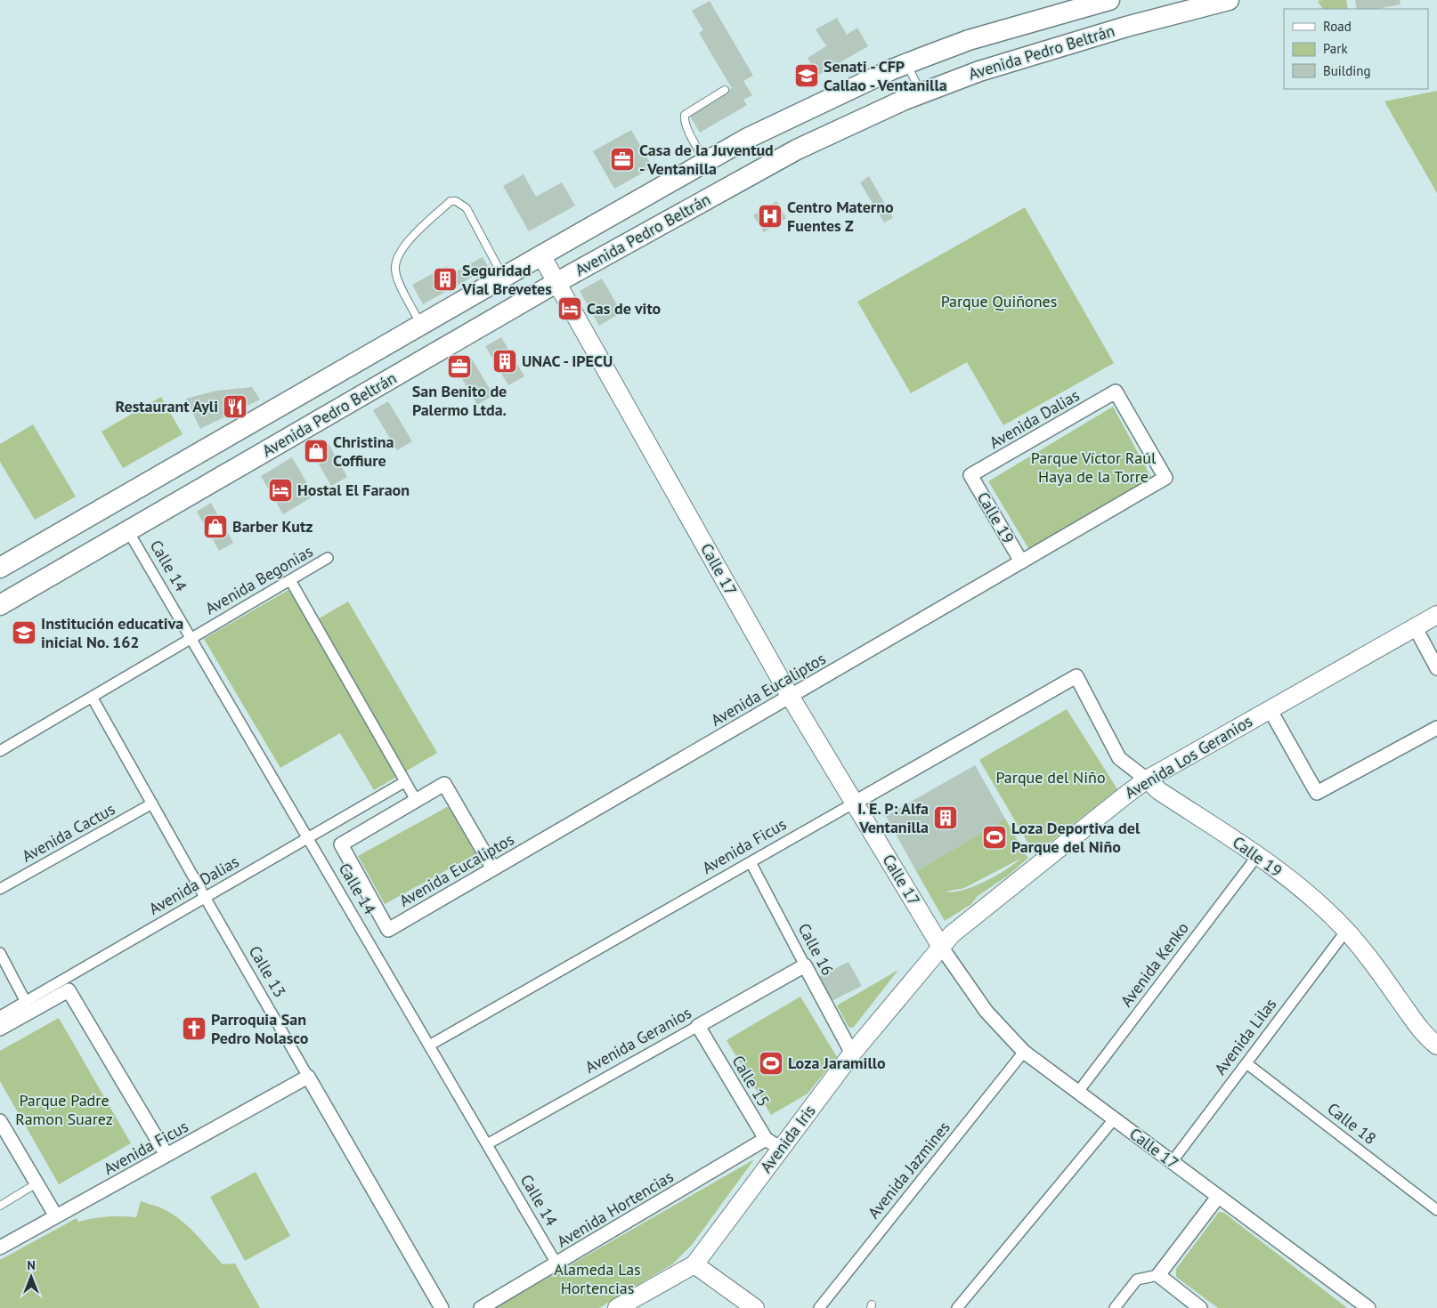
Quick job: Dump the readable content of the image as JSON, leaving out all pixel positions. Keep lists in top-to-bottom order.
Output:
{
  "streets": {
    "main road": ["Avenida Pedro Beltrán"],
    "street": [
      "Avenida Dalias",
      "Calle 19",
      "Calle 14",
      "Calle 17",
      "Avenida Begonias",
      "Avenida Eucaliptos",
      "Avenida Los Geranios",
      "Avenida Cactus",
      "Avenida Ficus",
      "Calle 16",
      "Avenida Kenko",
      "Calle 13",
      "Avenida Lilas",
      "Avenida Geranios",
      "Calle 15",
      "Calle 18",
      "Avenida Iris",
      "Avenida Jazmines",
      "Avenida Hortencias"
    ]
  },
  "crossings": [
    ["Avenida Pedro Beltrán", "Calle 14"],
    ["Avenida Pedro Beltrán", "Calle 17"],
    ["Avenida Dalias", "Calle 19"],
    ["Avenida Dalias", "Calle 14"],
    ["Avenida Dalias", "Avenida Eucaliptos"],
    ["Avenida Dalias", "Calle 13"],
    ["Calle 19", "Avenida Eucaliptos"],
    ["Calle 19", "Avenida Los Geranios"],
    ["Calle 19", "Avenida Ficus"],
    ["Calle 19", "Avenida Kenko"],
    ["Calle 19", "Avenida Lilas"],
    ["Calle 14", "Avenida Begonias"],
    ["Calle 14", "Avenida Eucaliptos"],
    ["Calle 14", "Avenida Ficus"],
    ["Calle 14", "Avenida Geranios"],
    ["Calle 14", "Avenida Hortencias"],
    ["Calle 17", "Avenida Eucaliptos"],
    ["Calle 17", "Avenida Los Geranios"],
    ["Calle 17", "Avenida Ficus"],
    ["Calle 17", "Avenida Kenko"],
    ["Calle 17", "Avenida Lilas"],
    ["Calle 17", "Avenida Iris"],
    ["Calle 17", "Avenida Jazmines"],
    ["Avenida Begonias", "Calle 13"],
    ["Avenida Los Geranios", "Avenida Iris"],
    ["Avenida Cactus", "Calle 13"],
    ["Avenida Ficus", "Calle 16"],
    ["Avenida Ficus", "Calle 13"],
    ["Calle 16", "Avenida Geranios"],
    ["Calle 16", "Avenida Iris"],
    ["Avenida Lilas", "Calle 18"],
    ["Avenida Geranios", "Calle 15"],
    ["Calle 15", "Avenida Iris"],
    ["Calle 15", "Avenida Hortencias"],
    ["Avenida Iris", "Avenida Hortencias"]
  ],
  "parks": [
    "Parque Quiñones",
    "Parque Víctor Raúl Haya de la Torre",
    "Parque del Niño",
    "Parque Padre Ramon Suarez",
    "Alameda Las Hortencias"
  ],
  "places": {
    "school or university": ["Senati - CFP Callao - Ventanilla", "Institución educativa inicial No. 162"],
    "office": ["Casa de la Juventud - Ventanilla", "San Benito de Palermo Ltda."],
    "hospital": ["Centro Materno Fuentes Z"],
    "building": ["Seguridad Vial Brevetes", "UNAC - IPECU", "I. E. P: Alfa Ventanilla"],
    "hotel": ["Cas de vito", "Hostal El Faraon"],
    "restaurant": ["Restaurant Ayli"],
    "shop": ["Christina Coffiure", "Barber Kutz"],
    "sports": ["Loza Deportiva del Parque del Niño", "Loza Jaramillo"],
    "church": ["Parroquia San Pedro Nolasco"]
  },
  "legend": ["Road", "Park", "Building"],
  "north": "top"
}
